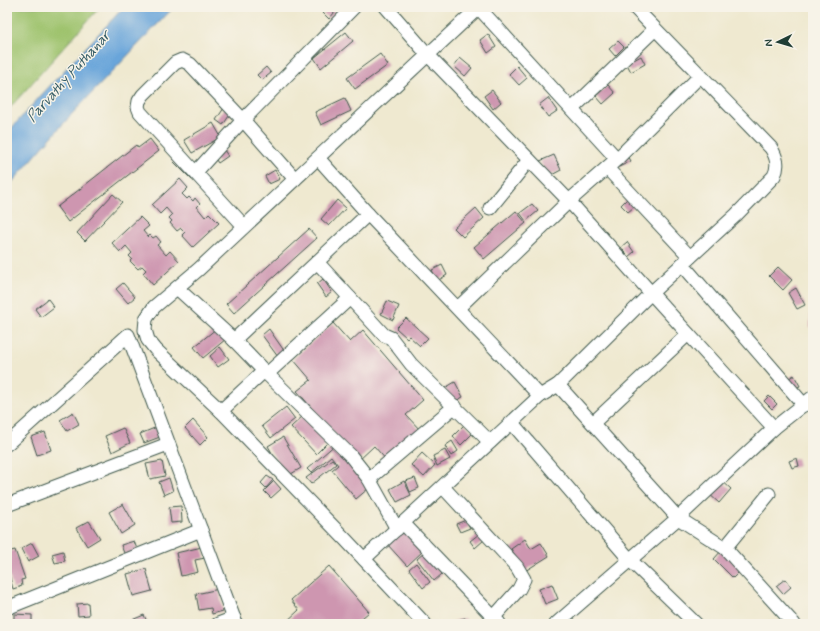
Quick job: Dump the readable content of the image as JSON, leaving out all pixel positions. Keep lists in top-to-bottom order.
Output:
{
  "water": ["Parvathy Puthanar"],
  "north": "left"
}
